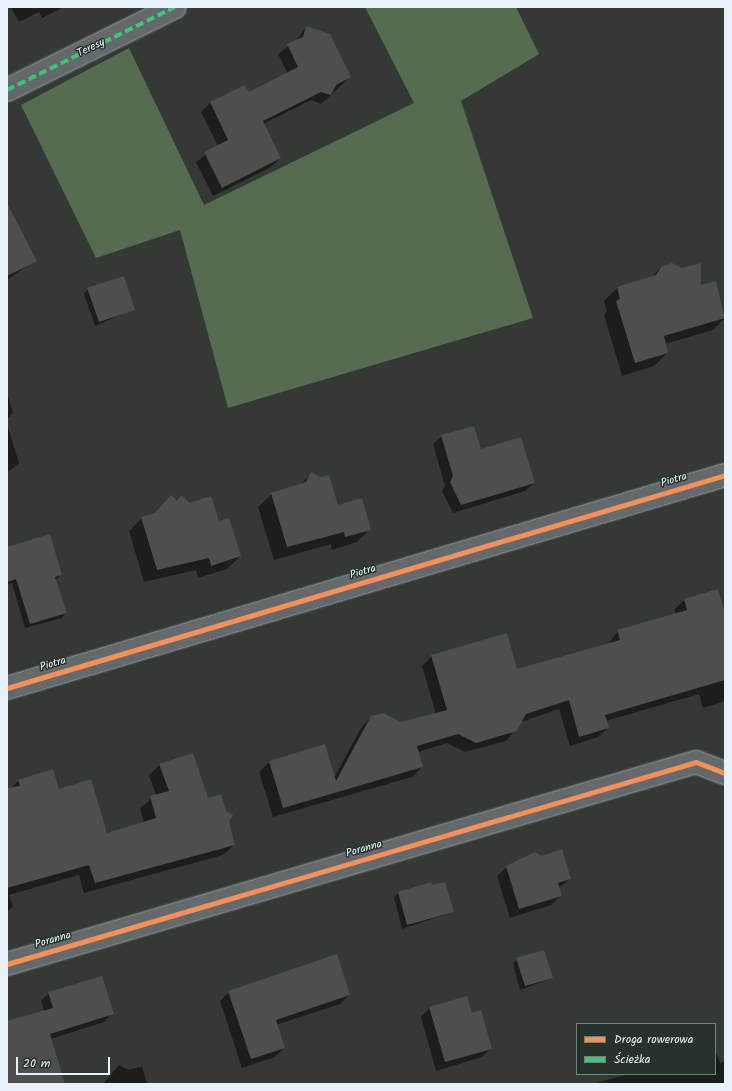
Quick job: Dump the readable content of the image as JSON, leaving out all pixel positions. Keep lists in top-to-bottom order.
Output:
{
  "streets": {
    "street": ["Teresy", "Piotra", "Poranna"]
  },
  "legend": ["Droga rowerowa", "Ścieżka"],
  "scale_bar": "20 m"
}
